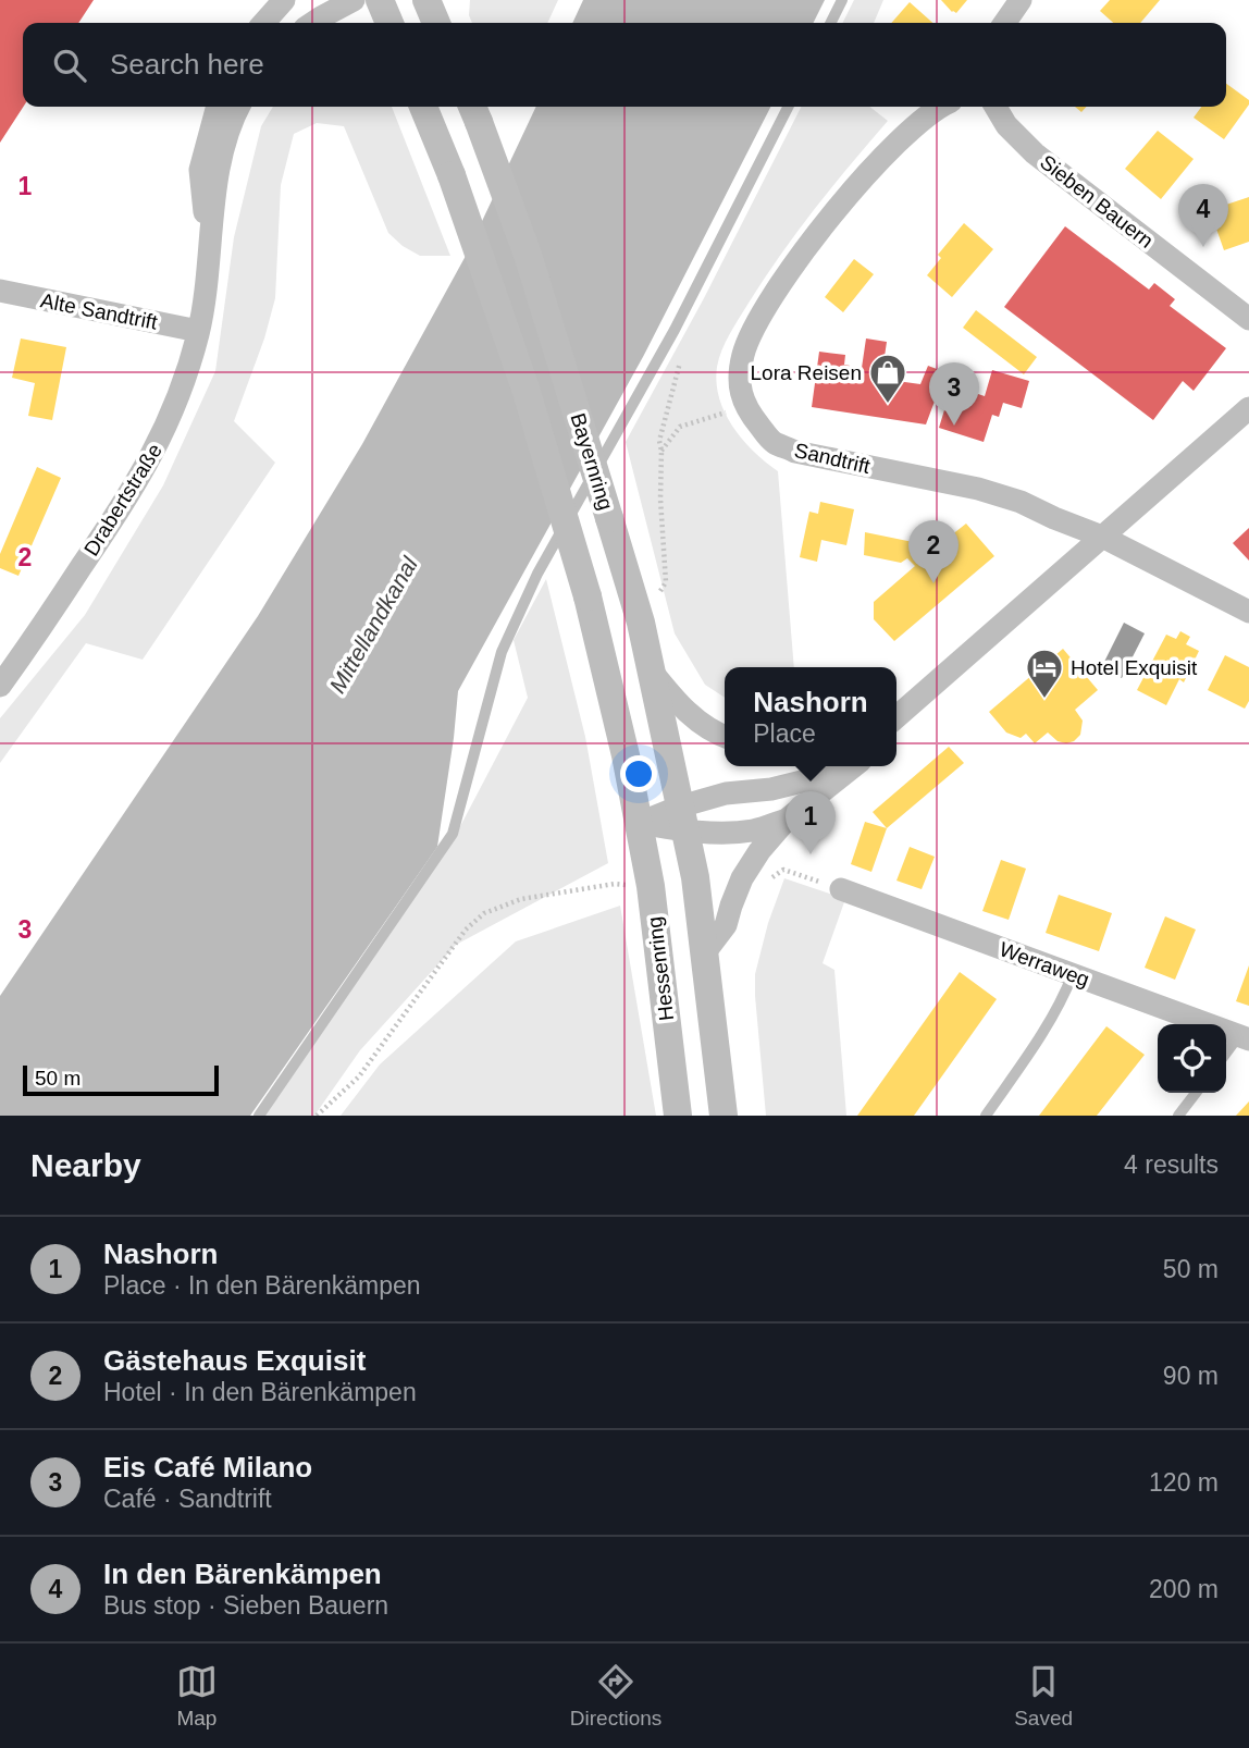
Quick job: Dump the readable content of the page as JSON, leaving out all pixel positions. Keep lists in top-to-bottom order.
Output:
{
  "streets": {
    "street": [
      "Sieben Bauern",
      "Alte Sandtrift",
      "Sandtrift",
      "Bayernring",
      "Drabertstraße",
      "Werraweg",
      "Hessenring"
    ]
  },
  "crossings": [
    ["Alte Sandtrift", "Drabertstraße"],
    ["Bayernring", "Hessenring"]
  ],
  "water": ["Mittellandkanal"],
  "places": {
    "shop": ["Lora Reisen"],
    "hotel": ["Hotel Exquisit"]
  },
  "scale_bar": "50 m",
  "page": {
    "search": "Search here",
    "pins": [
      "4",
      "3",
      "2",
      "1"
    ],
    "popup": ["Nashorn", "Place"],
    "scale": "50 m",
    "heading": ["Nearby", "4 results"],
    "list": [
      {
        "mark": "1",
        "name": "Nashorn",
        "note": "Place · In den Bärenkämpen",
        "value": "50 m"
      },
      {
        "mark": "2",
        "name": "Gästehaus Exquisit",
        "note": "Hotel · In den Bärenkämpen",
        "value": "90 m"
      },
      {
        "mark": "3",
        "name": "Eis Café Milano",
        "note": "Café · Sandtrift",
        "value": "120 m"
      },
      {
        "mark": "4",
        "name": "In den Bärenkämpen",
        "note": "Bus stop · Sieben Bauern",
        "value": "200 m"
      }
    ],
    "nav": ["Map", "Directions", "Saved"]
  },
  "grid": {
    "rows": ["1", "2", "3"]
  }
}
